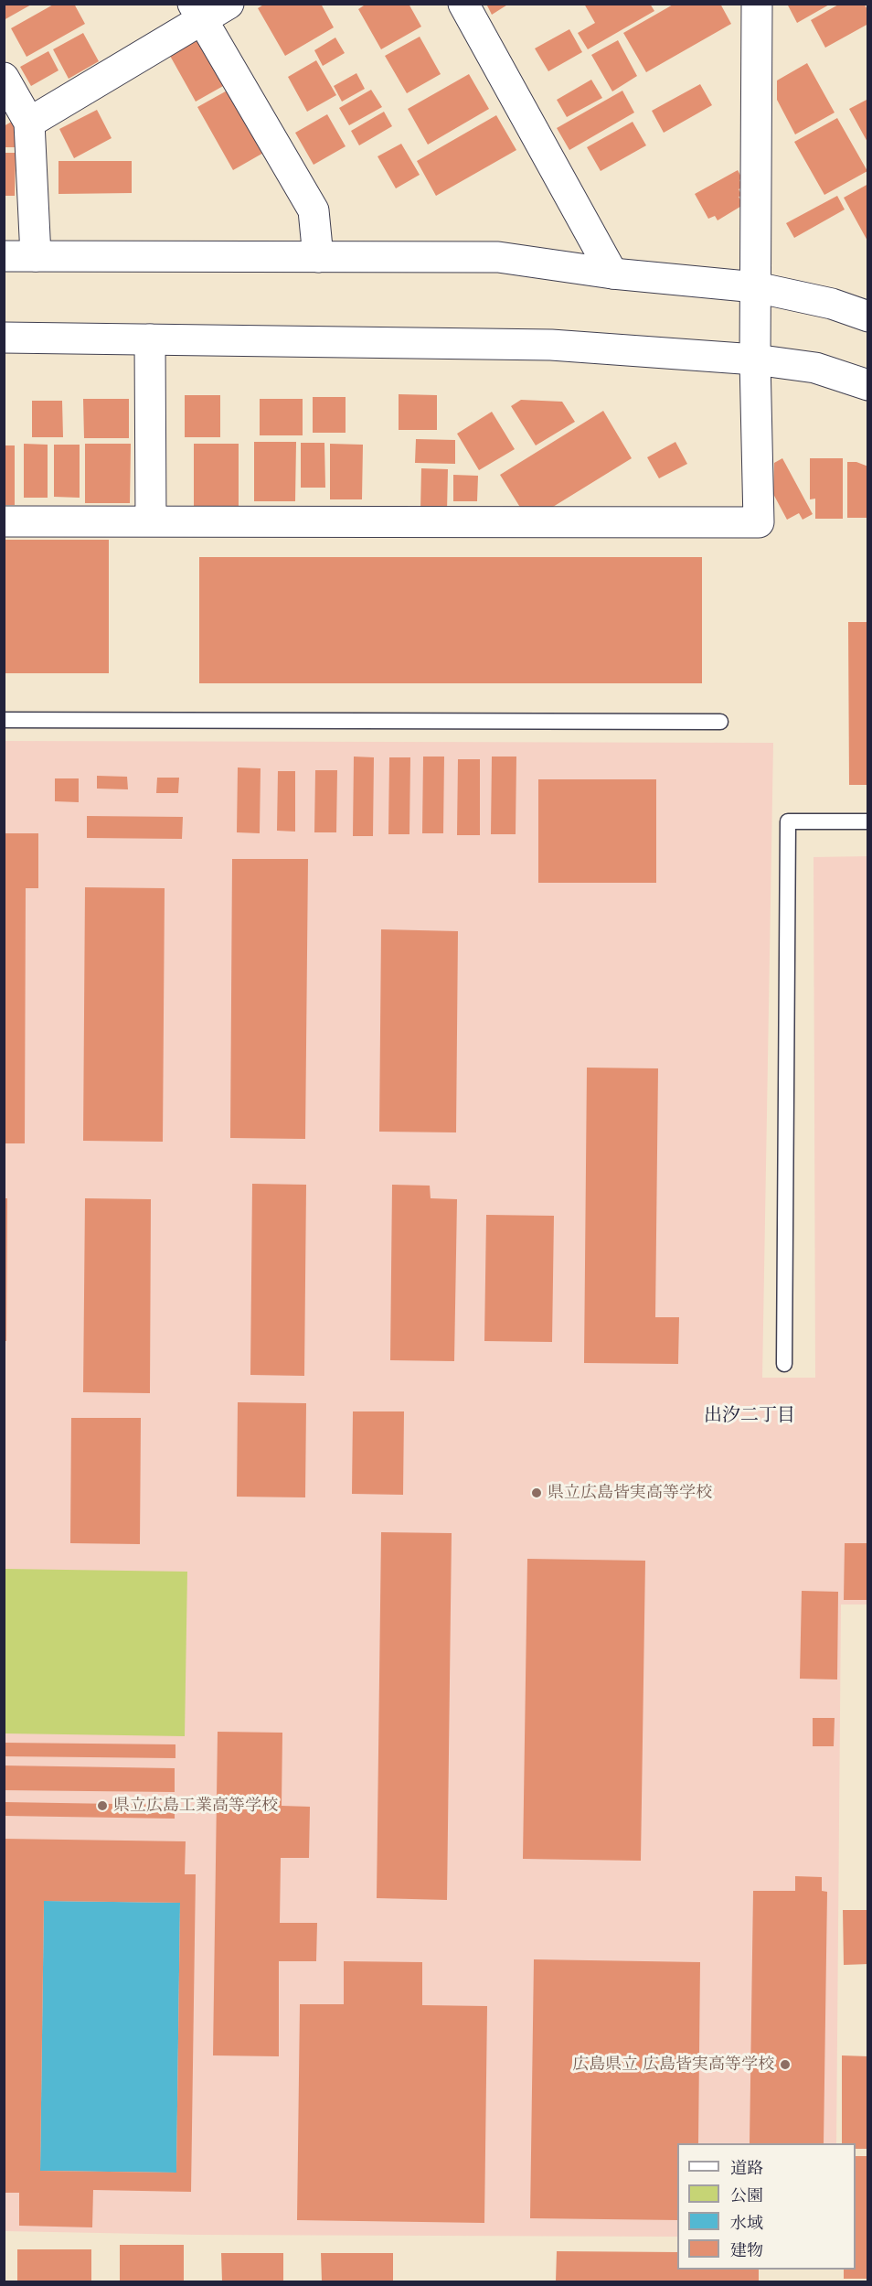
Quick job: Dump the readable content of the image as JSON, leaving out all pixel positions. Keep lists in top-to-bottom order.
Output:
{
  "districts": ["出汐二丁目"],
  "places": ["県立広島皆実高等学校", "県立広島工業高等学校", "広島県立 広島皆実高等学校"],
  "legend": [
    "道路",
    "公園",
    "水域",
    "建物"
  ]
}
